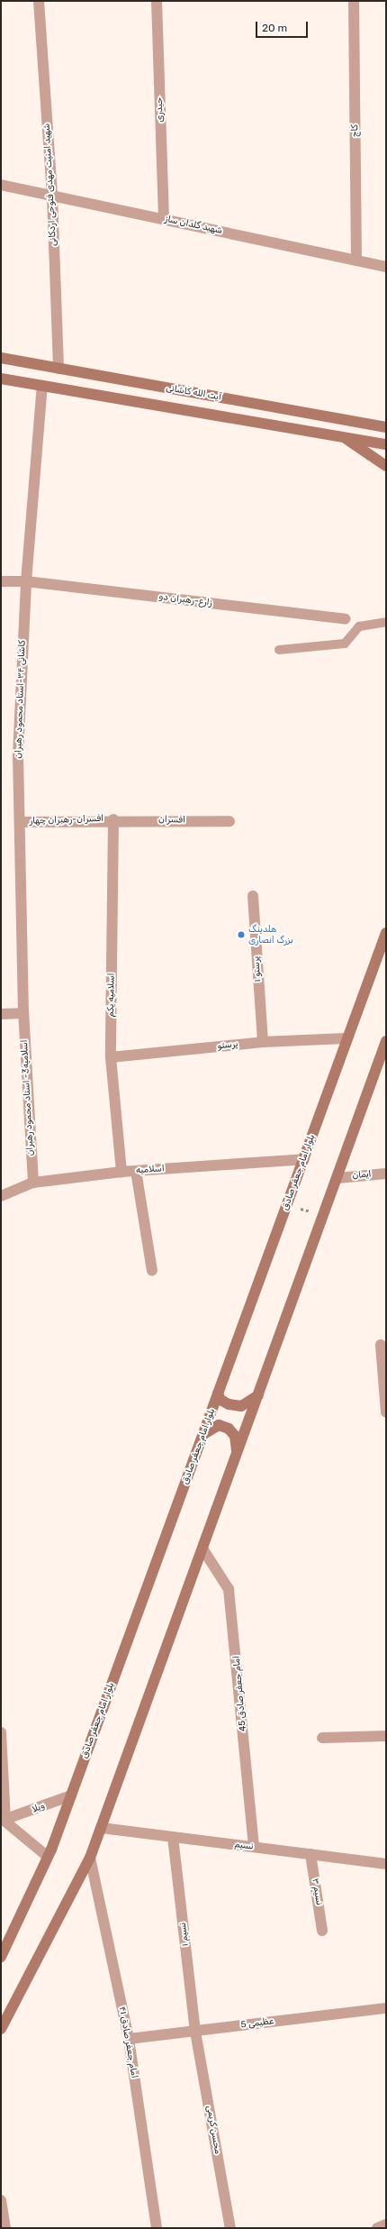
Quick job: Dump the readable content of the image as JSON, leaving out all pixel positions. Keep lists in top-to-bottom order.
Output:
{
  "streets": {
    "main road": ["آیت الله کاشانی", "بلوار امام جعفر صادق"],
    "street": [
      "حیدری",
      "کاج",
      "شهید امنیت مهدی فتوحی اردکانی",
      "شهید گلدان ساز",
      "زارع-رهبران دو",
      "کاشانی ۳۴-استاد محمود رهبران",
      "افسران-رهبران چهار",
      "افسران",
      "پرستو ۱",
      "اسلامیه یکم",
      "پرستو",
      "اسلامیه3- استاد محمود رهبران",
      "اسلامیه",
      "ایمان",
      "امام جعفر صادق 45",
      "ویلا",
      "نسیم",
      "نسیم ۳",
      "نسیم ۱",
      "عظیمی 5",
      "امام جعفر صادق ۴۱",
      "محسن کریمی"
    ]
  },
  "crossings": [
    ["حیدری", "شهید گلدان ساز"],
    ["کاج", "شهید گلدان ساز"],
    ["شهید امنیت مهدی فتوحی اردکانی", "شهید گلدان ساز"],
    ["شهید امنیت مهدی فتوحی اردکانی", "آیت الله کاشانی"],
    ["آیت الله کاشانی", "کاشانی ۳۴-استاد محمود رهبران"],
    ["زارع-رهبران دو", "کاشانی ۳۴-استاد محمود رهبران"],
    ["کاشانی ۳۴-استاد محمود رهبران", "افسران-رهبران چهار"],
    ["کاشانی ۳۴-استاد محمود رهبران", "اسلامیه3- استاد محمود رهبران"],
    ["افسران-رهبران چهار", "افسران"],
    ["افسران-رهبران چهار", "اسلامیه یکم"],
    ["افسران", "اسلامیه یکم"],
    ["پرستو ۱", "پرستو"],
    ["اسلامیه یکم", "پرستو"],
    ["اسلامیه یکم", "اسلامیه"],
    ["پرستو", "بلوار امام جعفر صادق"],
    ["اسلامیه3- استاد محمود رهبران", "اسلامیه"],
    ["اسلامیه", "بلوار امام جعفر صادق"],
    ["بلوار امام جعفر صادق", "ویلا"],
    ["امام جعفر صادق 45", "نسیم"],
    ["نسیم", "نسیم ۳"],
    ["نسیم", "نسیم ۱"],
    ["نسیم ۱", "عظیمی 5"],
    ["نسیم ۱", "محسن کریمی"],
    ["عظیمی 5", "امام جعفر صادق ۴۱"],
    ["عظیمی 5", "محسن کریمی"]
  ],
  "places": ["هلدینگ بزرگ انصاری"],
  "scale_bar": "20 m"
}
